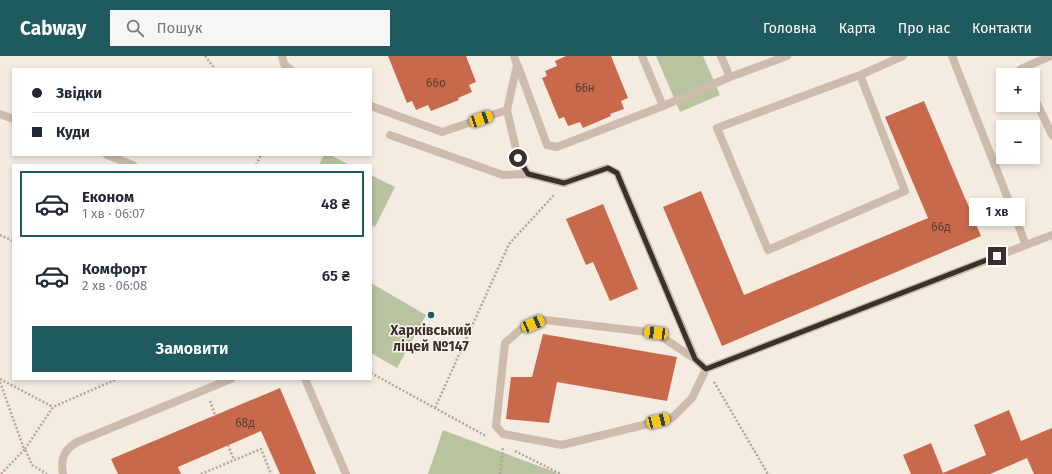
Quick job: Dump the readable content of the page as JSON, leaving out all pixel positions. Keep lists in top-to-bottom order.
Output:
{
  "places": ["Харківський ліцей №147"],
  "house_numbers": [
    "66о",
    "66н",
    "66д",
    "68д"
  ],
  "page": {
    "header": "Cabway",
    "search": "Пошук",
    "nav": [
      "Головна",
      "Карта",
      "Про нас",
      "Контакти"
    ],
    "map_buttons": ["+", "−"],
    "banner": ["Звідки", "Куди"],
    "list": [
      {
        "name": "Економ",
        "note": "1 хв · 06:07",
        "value": "48 ₴"
      },
      {
        "name": "Комфорт",
        "note": "2 хв · 06:08",
        "value": "65 ₴"
      }
    ],
    "bubble": "1 хв",
    "buttons": "Замовити"
  }
}
